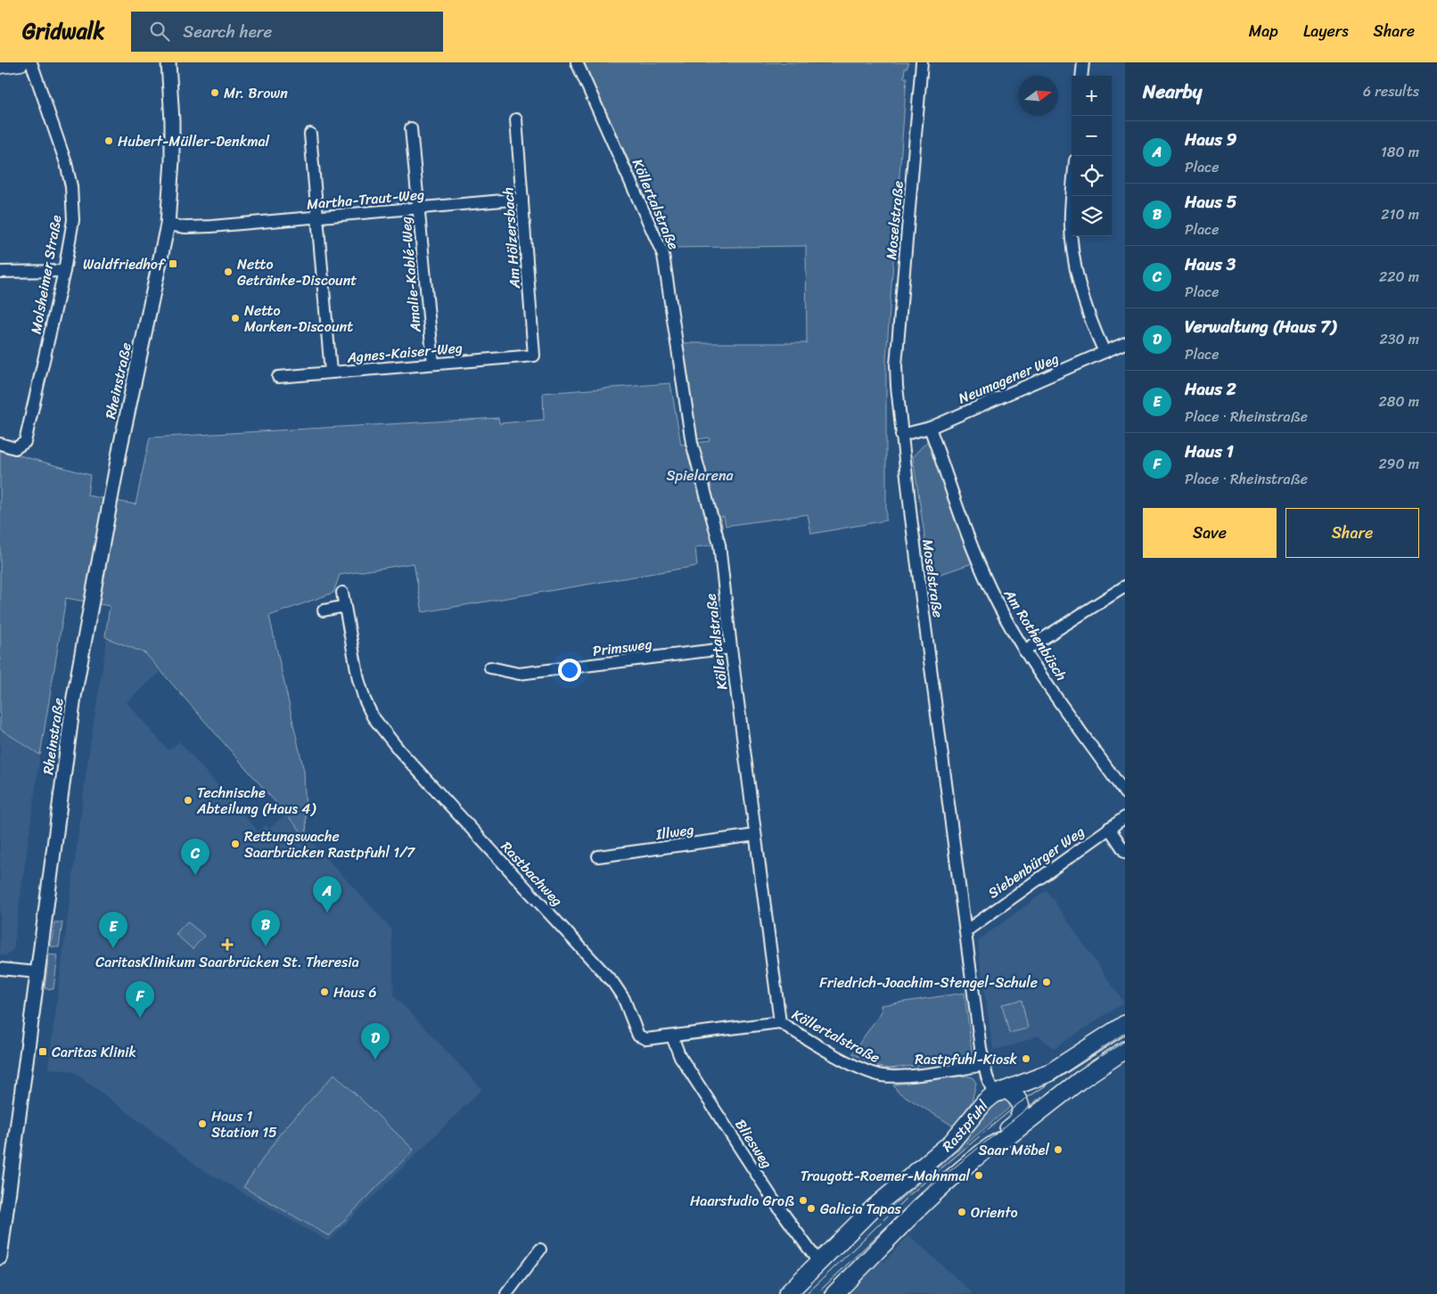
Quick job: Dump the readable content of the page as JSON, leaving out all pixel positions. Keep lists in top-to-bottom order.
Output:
{
  "streets": {
    "main road": ["Rastpfuhl"],
    "street": [
      "Martha-Traut-Weg",
      "Köllertalstraße",
      "Moselstraße",
      "Am Hölzersbach",
      "Molsheimer Straße",
      "Amalie-Kablé-Weg",
      "Agnes-Kaiser-Weg",
      "Neumagener Weg",
      "Rheinstraße",
      "Am Rothenbüsch",
      "Primsweg",
      "Illweg",
      "Siebenbürger Weg",
      "Rastbachweg",
      "Bliesweg"
    ]
  },
  "crossings": [
    ["Martha-Traut-Weg", "Am Hölzersbach"],
    ["Martha-Traut-Weg", "Amalie-Kablé-Weg"],
    ["Martha-Traut-Weg", "Rheinstraße"],
    ["Köllertalstraße", "Moselstraße"],
    ["Köllertalstraße", "Primsweg"],
    ["Köllertalstraße", "Illweg"],
    ["Köllertalstraße", "Rastbachweg"],
    ["Moselstraße", "Neumagener Weg"],
    ["Moselstraße", "Siebenbürger Weg"],
    ["Moselstraße", "Rastpfuhl"],
    ["Am Hölzersbach", "Agnes-Kaiser-Weg"],
    ["Amalie-Kablé-Weg", "Agnes-Kaiser-Weg"],
    ["Neumagener Weg", "Am Rothenbüsch"],
    ["Rastbachweg", "Bliesweg"],
    ["Rastpfuhl", "Bliesweg"]
  ],
  "parks": ["Spielarena"],
  "places": {
    "other": [
      "Mr. Brown",
      "Hubert-Müller-Denkmal",
      "Netto Getränke-Discount",
      "Netto Marken-Discount",
      "Technische Abteilung (Haus 4)",
      "Rettungswache Saarbrücken Rastpfuhl 1/7",
      "Friedrich-Joachim-Stengel-Schule",
      "Haus 6",
      "Rastpfuhl-Kiosk",
      "Haus 1 Station 15",
      "Saar Möbel",
      "Traugott-Roemer-Mahnmal",
      "Haarstudio Groß",
      "Galicia Tapas",
      "Oriento"
    ],
    "transit": ["Waldfriedhof", "Caritas Klinik"],
    "health": ["CaritasKlinikum Saarbrücken St. Theresia"]
  },
  "north": "right",
  "page": {
    "header": "Gridwalk",
    "search": "Search here",
    "nav": ["Map", "Layers", "Share"],
    "heading": ["Nearby", "6 results"],
    "map_buttons": ["+", "−"],
    "list": [
      {
        "mark": "A",
        "name": "Haus 9",
        "note": "Place",
        "value": "180 m"
      },
      {
        "mark": "B",
        "name": "Haus 5",
        "note": "Place",
        "value": "210 m"
      },
      {
        "mark": "C",
        "name": "Haus 3",
        "note": "Place",
        "value": "220 m"
      },
      {
        "mark": "D",
        "name": "Verwaltung (Haus 7)",
        "note": "Place",
        "value": "230 m"
      },
      {
        "mark": "E",
        "name": "Haus 2",
        "note": "Place · Rheinstraße",
        "value": "280 m"
      },
      {
        "mark": "F",
        "name": "Haus 1",
        "note": "Place · Rheinstraße",
        "value": "290 m"
      }
    ],
    "buttons": ["Save", "Share"],
    "pins": [
      "C",
      "A",
      "B",
      "E",
      "F",
      "D"
    ]
  }
}
